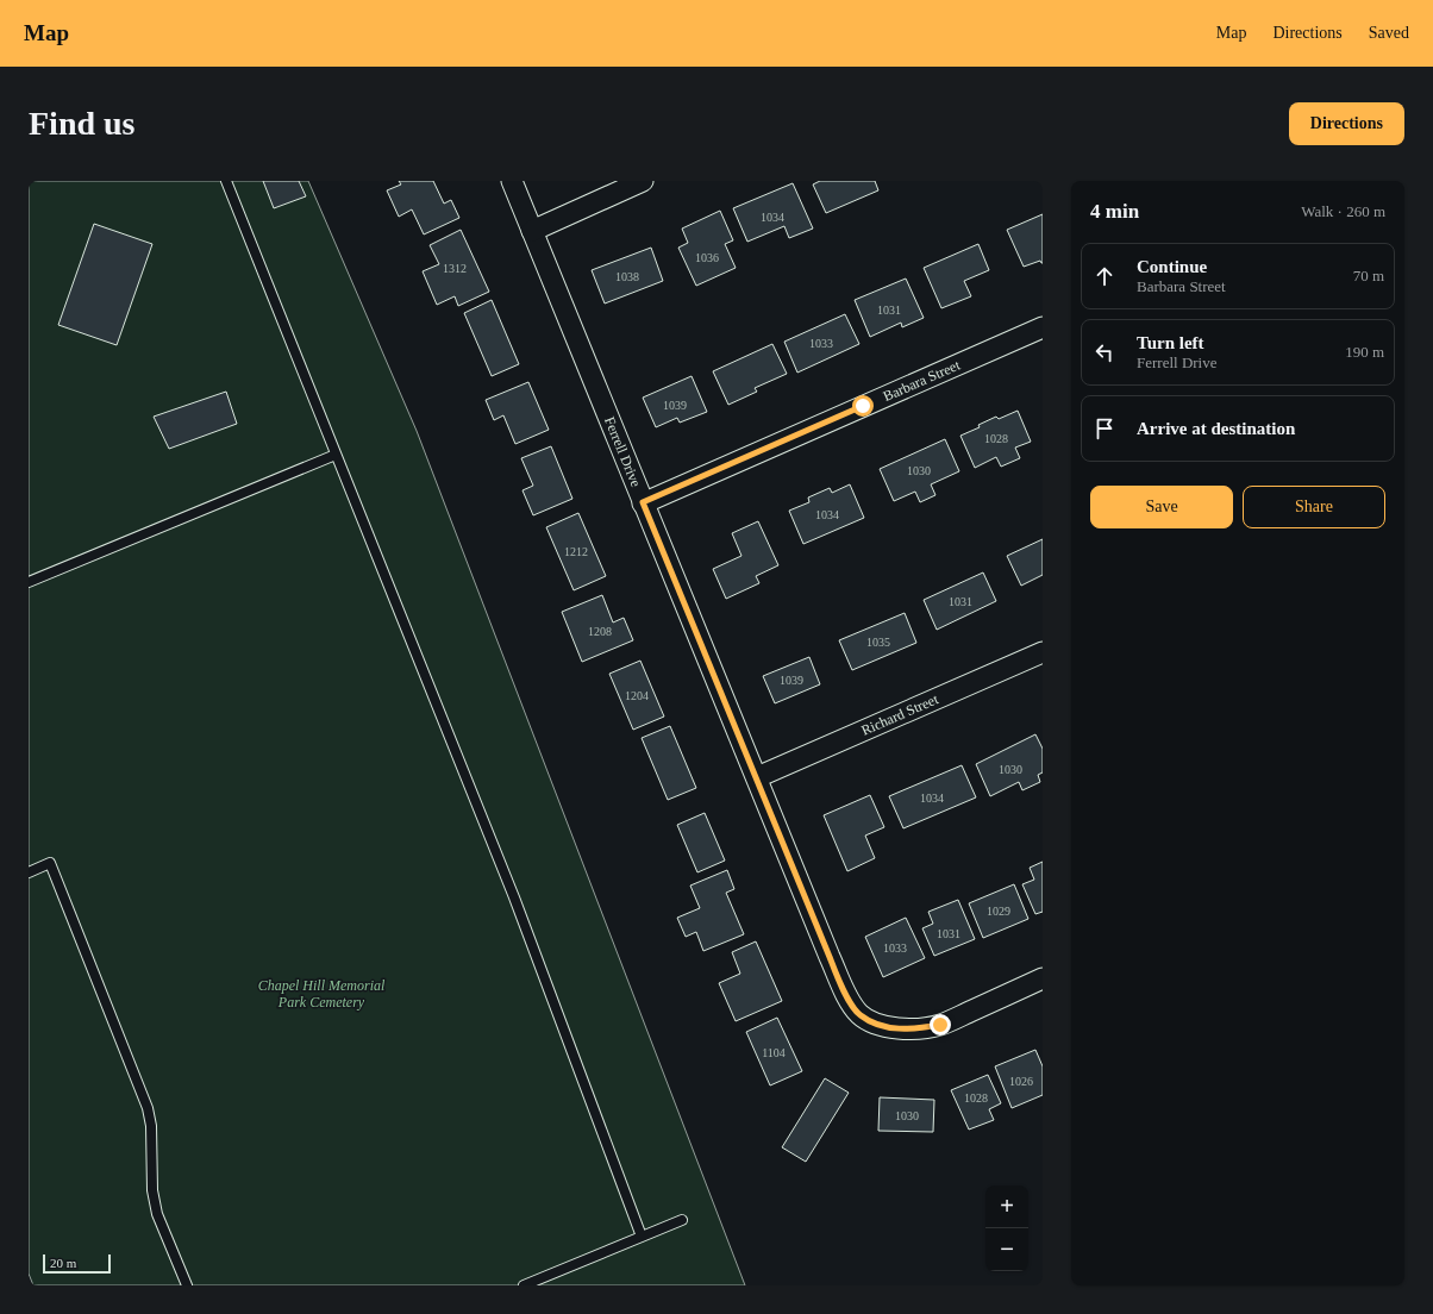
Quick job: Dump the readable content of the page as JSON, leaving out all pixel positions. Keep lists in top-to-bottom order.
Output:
{
  "streets": {
    "street": ["Barbara Street", "Ferrell Drive", "Richard Street"]
  },
  "crossings": [
    ["Barbara Street", "Ferrell Drive"],
    ["Ferrell Drive", "Richard Street"]
  ],
  "parks": ["Chapel Hill Memorial Park Cemetery"],
  "house_numbers": [
    "1034",
    "1036",
    "1312",
    "1038",
    "1031",
    "1033",
    "1039",
    "1028",
    "1030",
    "1034",
    "1212",
    "1031",
    "1208",
    "1035",
    "1039",
    "1204",
    "1030",
    "1034",
    "1029",
    "1031",
    "1033",
    "1104",
    "1026",
    "1028",
    "1030"
  ],
  "scale_bar": "20 m",
  "page": {
    "header": "Map",
    "nav": ["Map", "Directions", "Saved"],
    "buttons": [
      "Directions",
      ["Save", "Share"]
    ],
    "title": "Find us",
    "heading": ["4 min", "Walk · 260 m"],
    "list": [
      ["Continue", "Barbara Street", "70 m"],
      ["Turn left", "Ferrell Drive", "190 m"],
      "Arrive at destination"
    ],
    "map_buttons": ["+", "−"],
    "scale": "20 m"
  }
}
